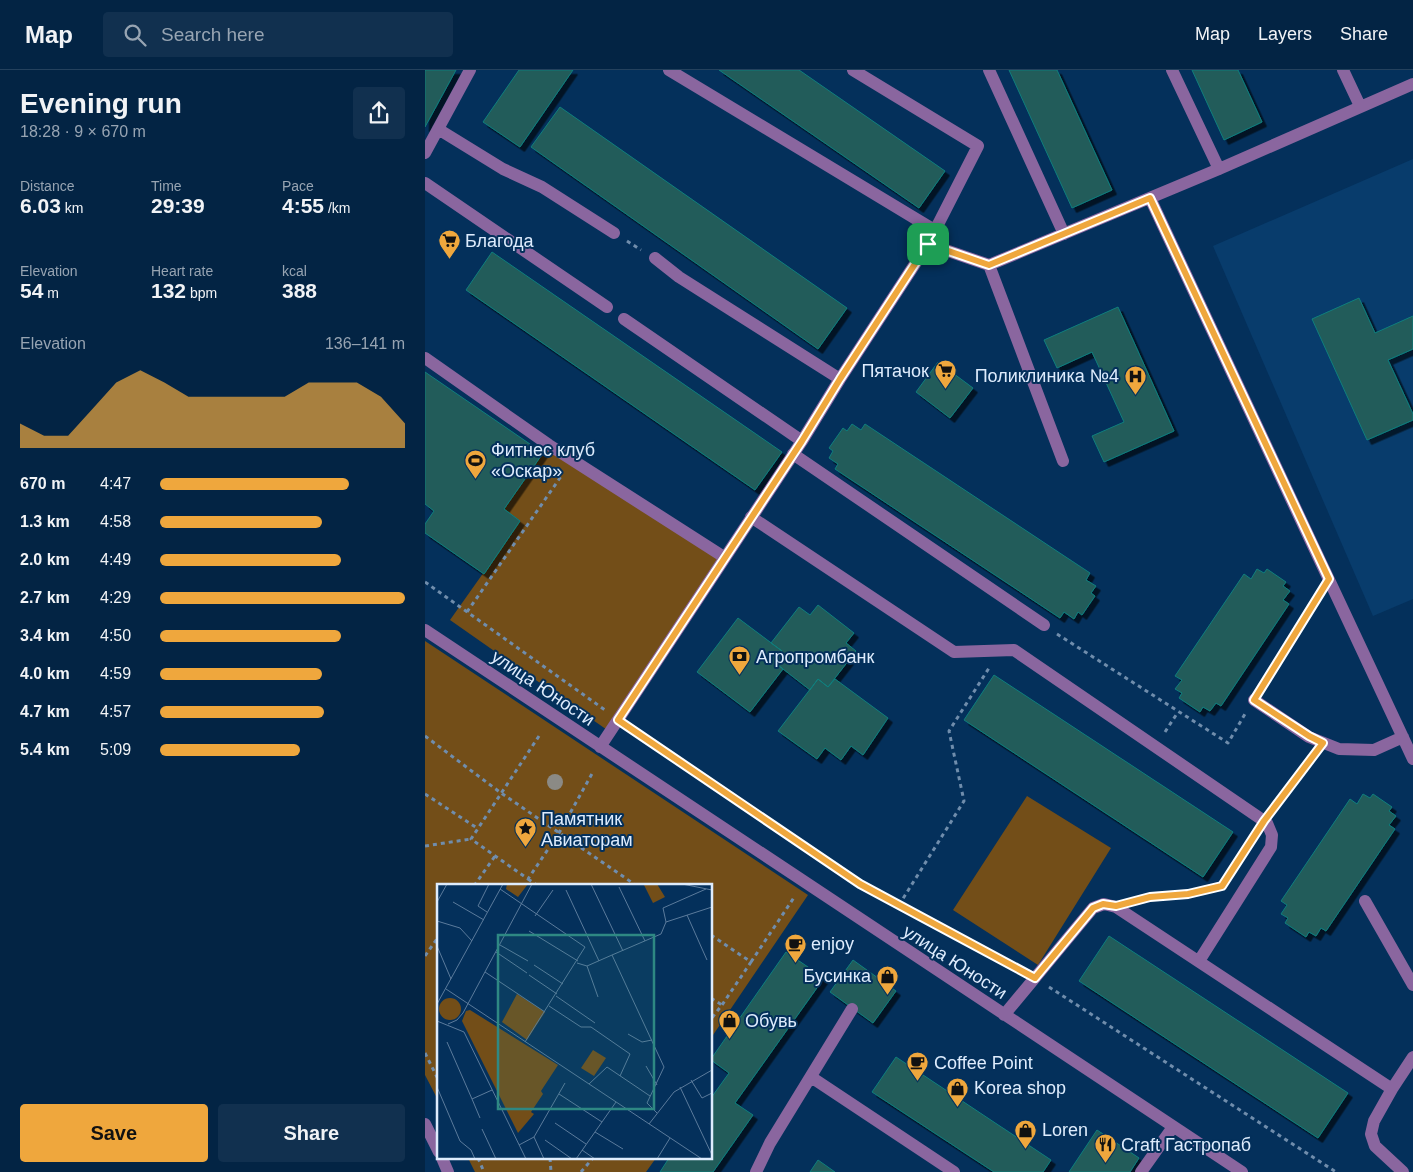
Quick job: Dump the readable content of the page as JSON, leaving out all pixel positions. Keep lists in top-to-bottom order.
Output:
{
  "streets": {
    "street": ["улица Юности"]
  },
  "places": {
    "supermarket": ["Благода", "Пятачок"],
    "hospital": ["Поликлиника №4"],
    "sports": ["Фитнес клуб «Оскар»"],
    "bank": ["Агропромбанк"],
    "place": ["Памятник Авиаторам"],
    "cafe": ["enjoy", "Coffee Point"],
    "shop": [
      "Бусинка",
      "Обувь",
      "Korea shop",
      "Loren"
    ],
    "restaurant": ["Craft Гастропаб"]
  },
  "page": {
    "header": "Map",
    "search": "Search here",
    "nav": ["Map", "Layers", "Share"],
    "heading": ["Evening run", "18:28 · 9 × 670 m"],
    "stats": [
      ["Distance", "6.03 km"],
      ["Time", "29:39"],
      ["Pace", "4:55 /km"],
      ["Elevation", "54 m"],
      ["Heart rate", "132 bpm"],
      ["kcal", "388"]
    ],
    "chart": ["Elevation", "136–141 m"],
    "list": [
      {
        "name": "670 m",
        "note": "4:47"
      },
      {
        "name": "1.3 km",
        "note": "4:58"
      },
      {
        "name": "2.0 km",
        "note": "4:49"
      },
      {
        "name": "2.7 km",
        "note": "4:29"
      },
      {
        "name": "3.4 km",
        "note": "4:50"
      },
      {
        "name": "4.0 km",
        "note": "4:59"
      },
      {
        "name": "4.7 km",
        "note": "4:57"
      },
      {
        "name": "5.4 km",
        "note": "5:09"
      }
    ],
    "buttons": ["Save", "Share"]
  }
}
